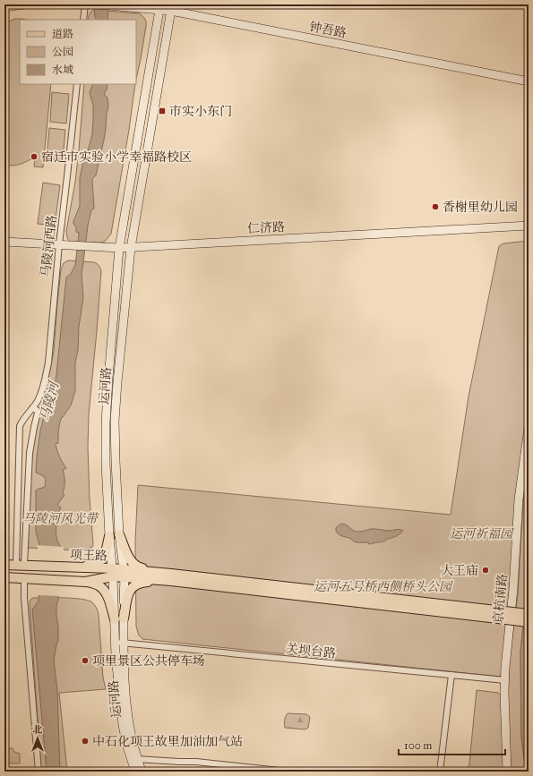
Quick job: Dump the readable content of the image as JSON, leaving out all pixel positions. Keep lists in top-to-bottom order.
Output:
{
  "streets": {
    "main road": ["项王路"],
    "street": [
      "钟吾路",
      "仁济路",
      "马陵河西路",
      "运河路",
      "京杭南路",
      "关坝台路"
    ]
  },
  "crossings": [
    ["钟吾路", "运河路"],
    ["仁济路", "马陵河西路"],
    ["仁济路", "运河路"],
    ["马陵河西路", "项王路"],
    ["运河路", "项王路"],
    ["运河路", "关坝台路"],
    ["京杭南路", "关坝台路"]
  ],
  "water": ["马陵河"],
  "parks": ["马陵河风光带", "运河祈福园", "运河五号桥西侧桥头公园"],
  "places": {
    "transit": ["市实小东门"],
    "other": [
      "宿迁市实验小学幸福路校区",
      "香榭里幼儿园",
      "大王庙",
      "项里景区公共停车场",
      "中石化项王故里加油加气站"
    ]
  },
  "legend": ["道路", "公园", "水域"],
  "scale_bar": "100 m",
  "north": "top"
}
